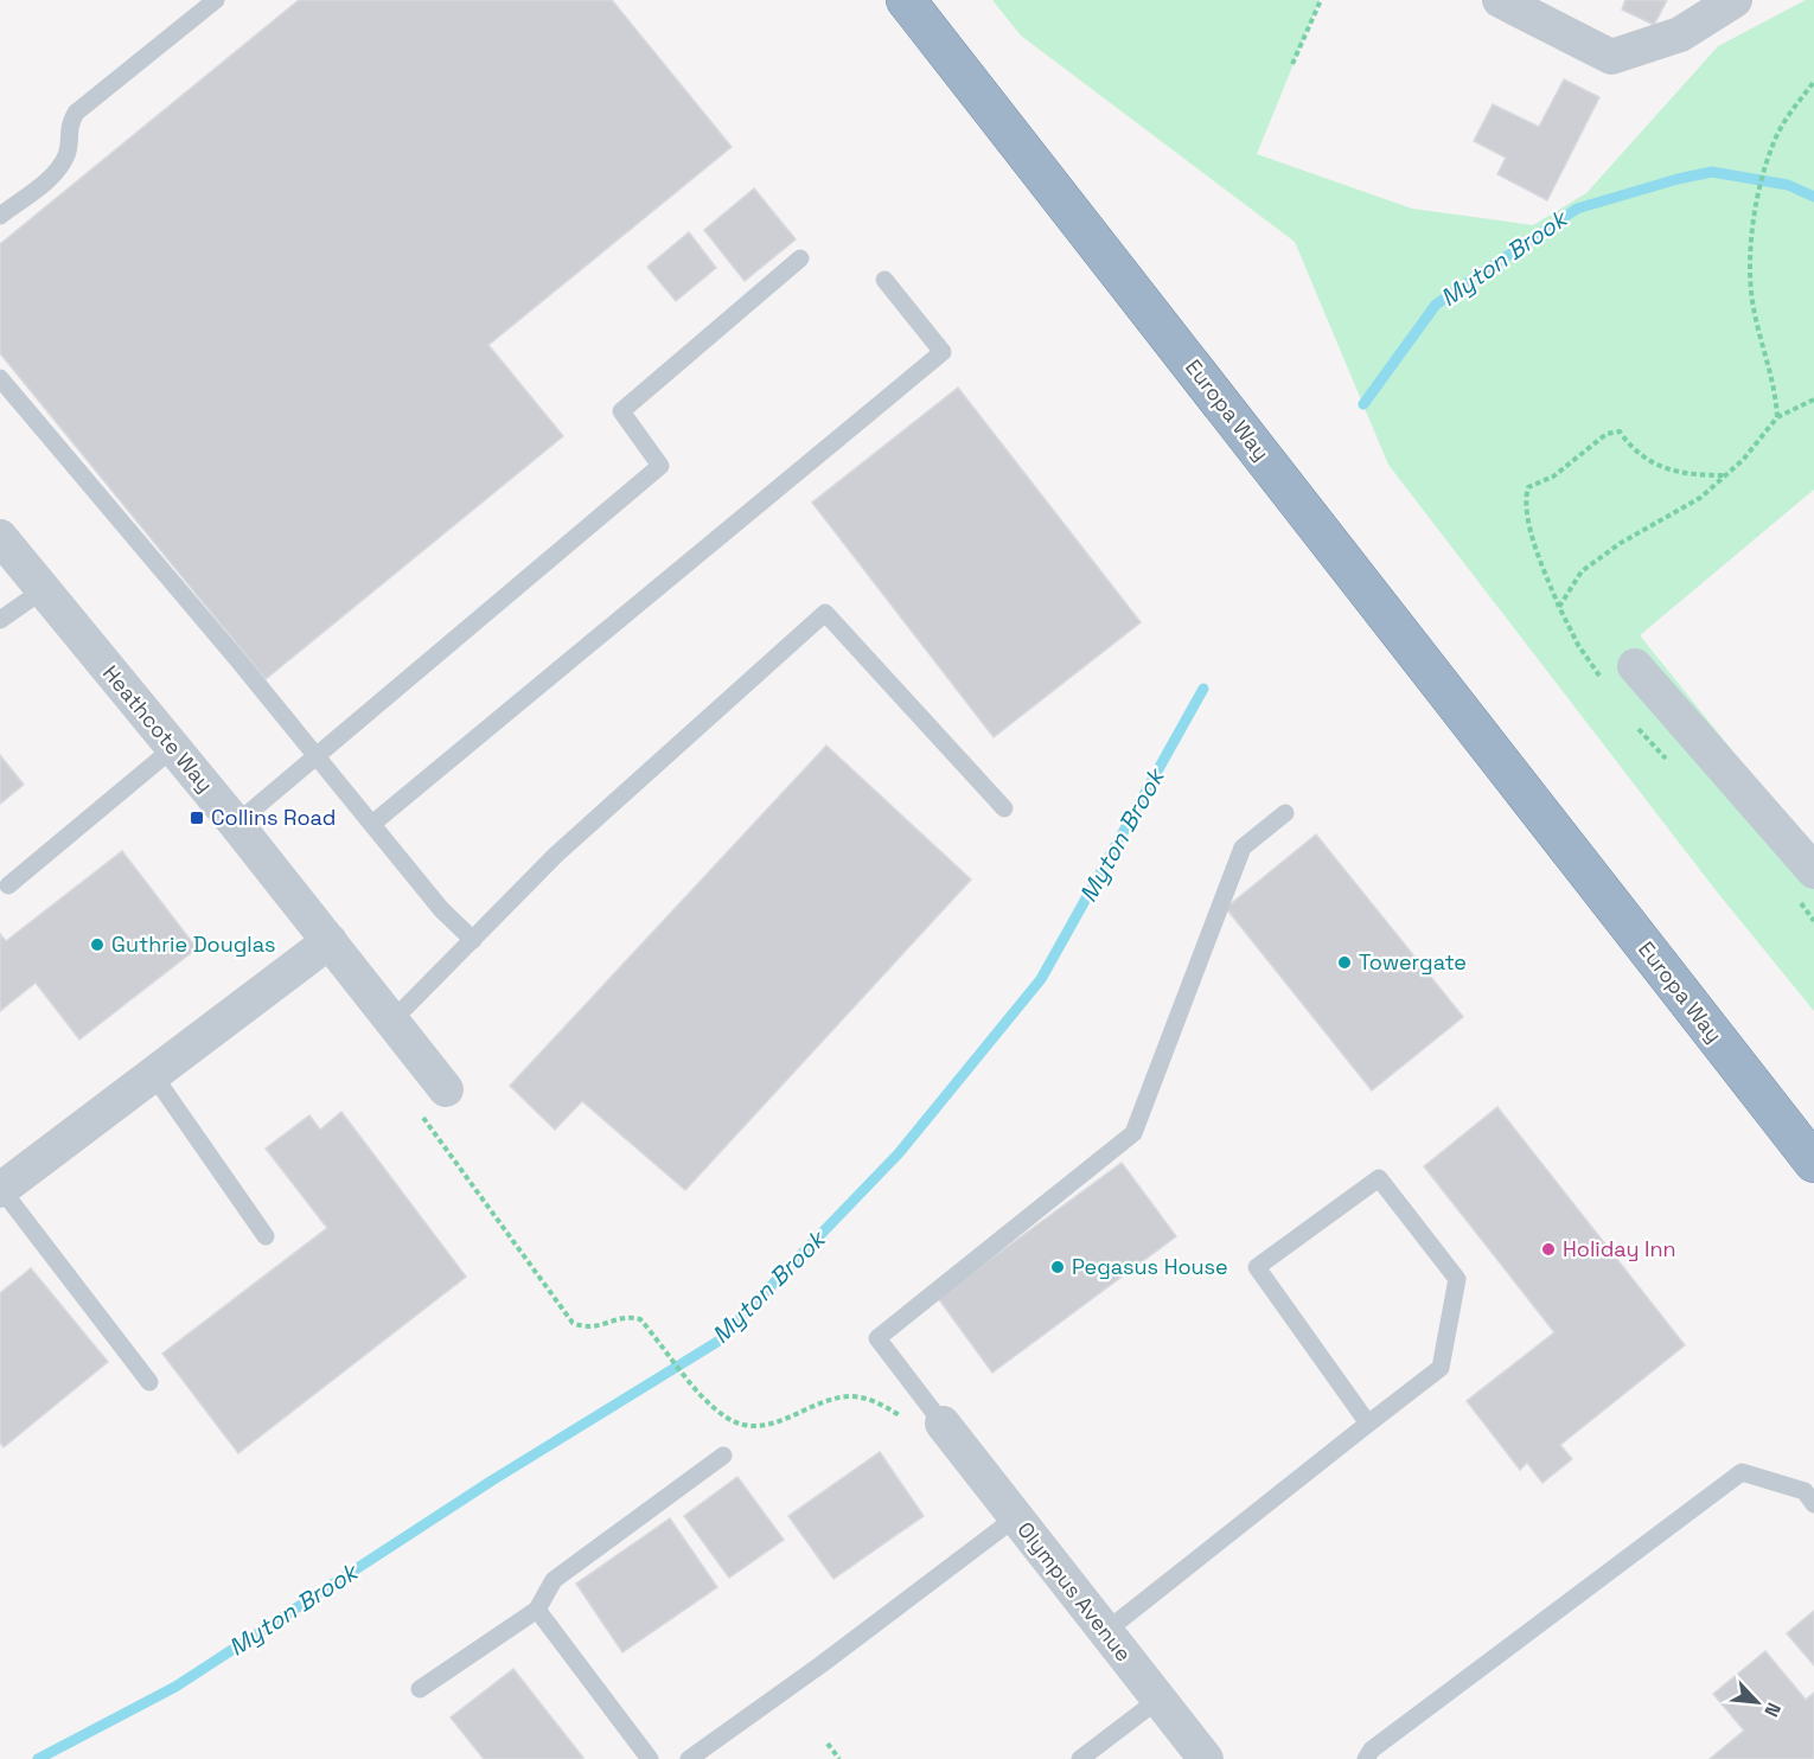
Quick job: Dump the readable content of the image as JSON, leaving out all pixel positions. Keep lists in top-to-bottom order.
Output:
{
  "streets": {
    "highway": ["Europa Way"],
    "street": ["Heathcote Way", "Olympus Avenue"]
  },
  "water": ["Myton Brook"],
  "places": {
    "transit": ["Collins Road"],
    "other": [
      "Guthrie Douglas",
      "Towergate",
      "Holiday Inn",
      "Pegasus House"
    ]
  },
  "north": "bottom right"
}
